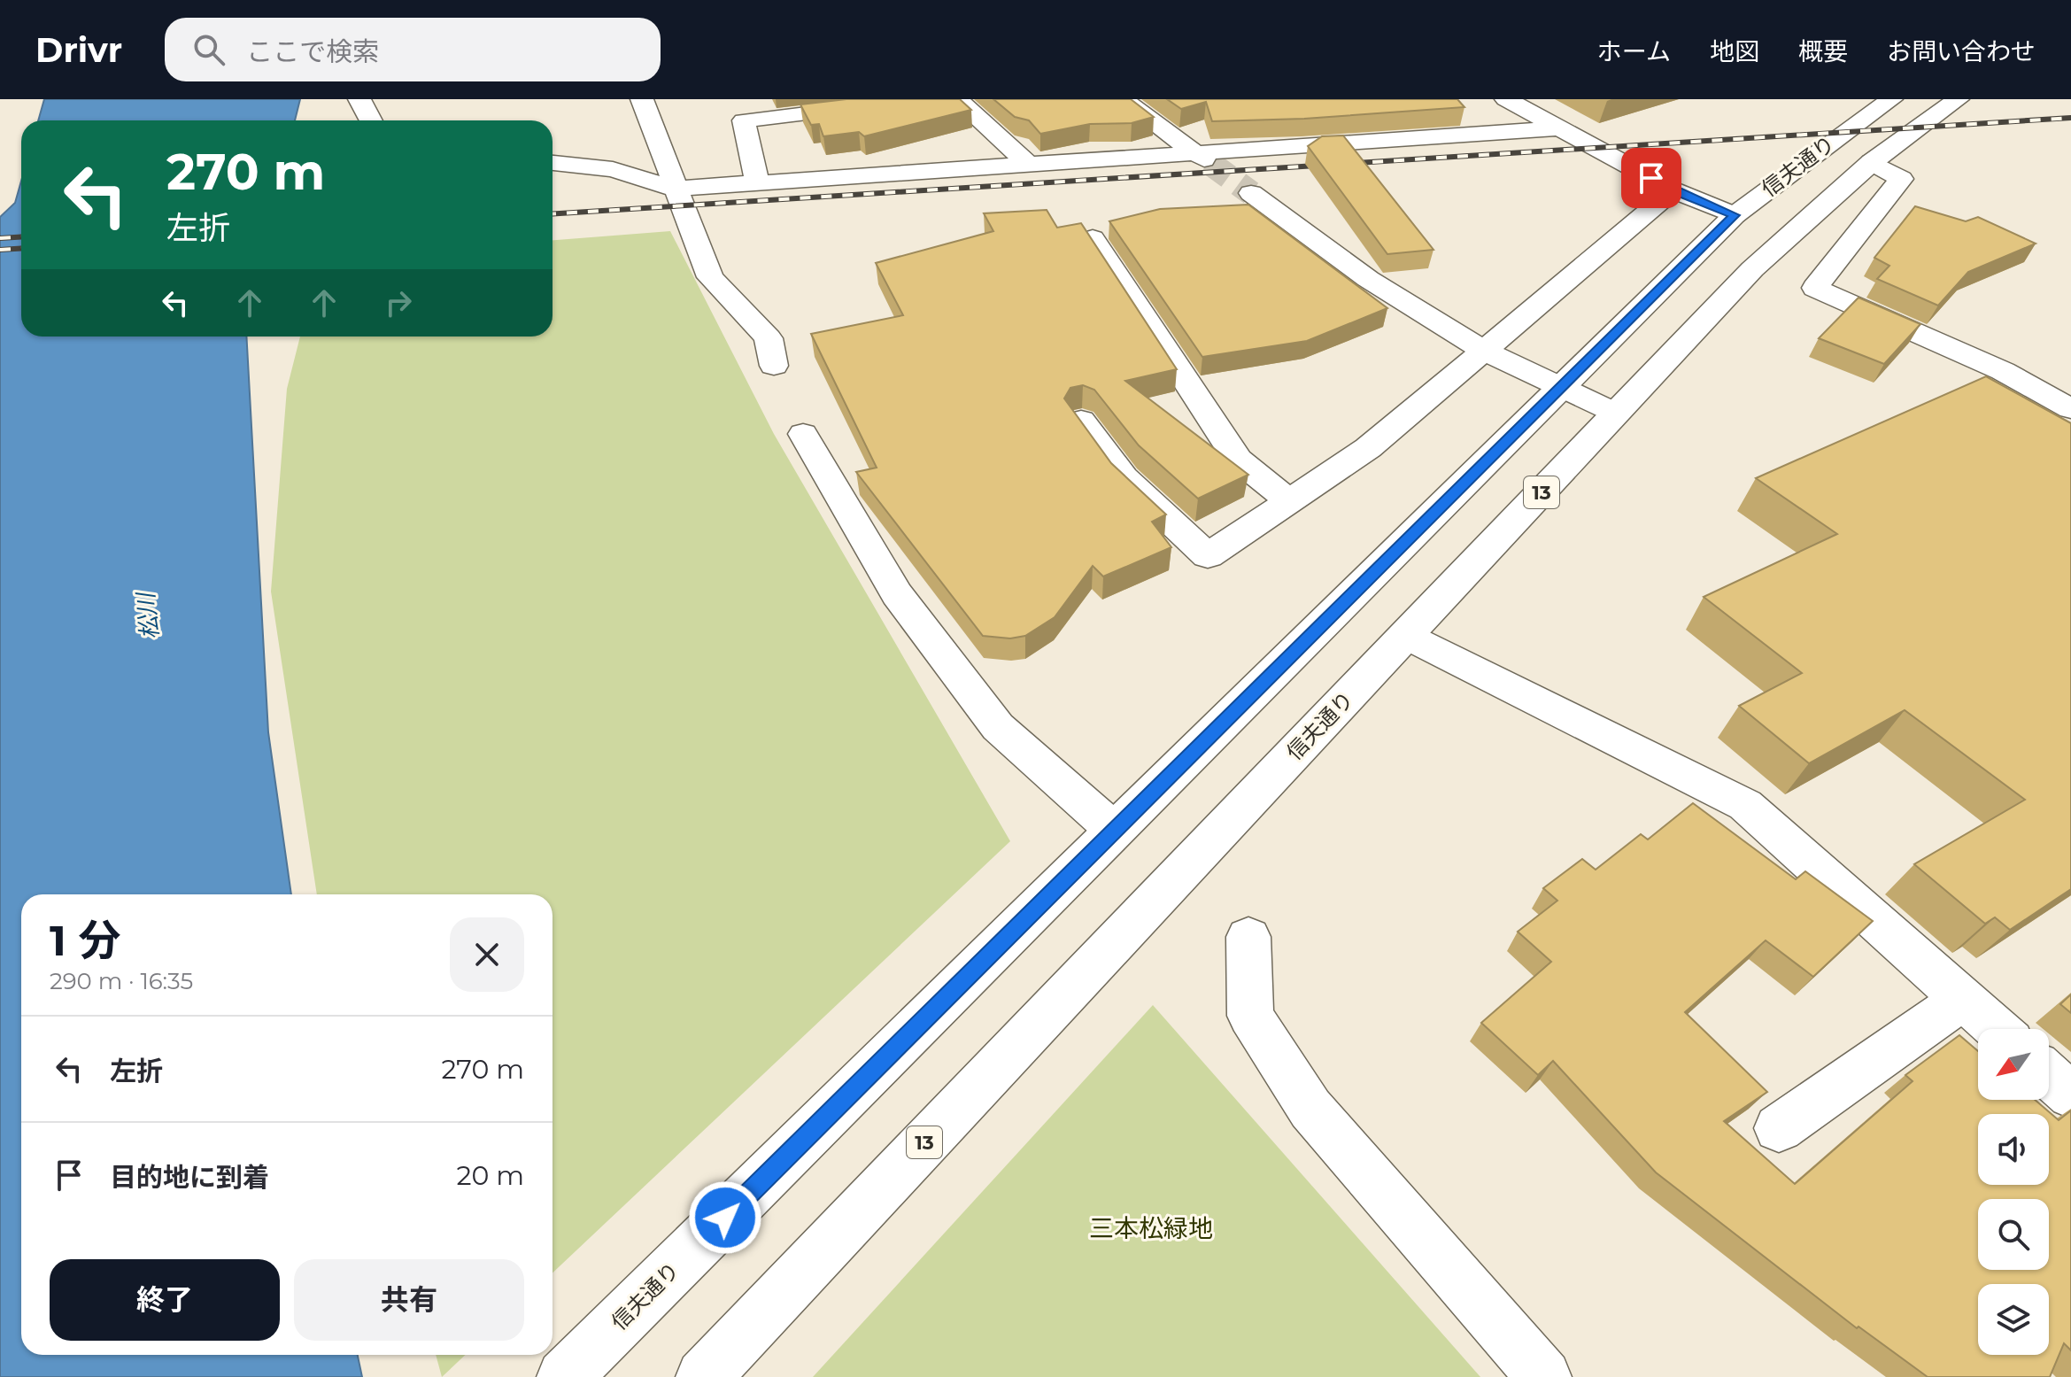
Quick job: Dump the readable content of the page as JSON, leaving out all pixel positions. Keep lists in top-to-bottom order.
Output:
{
  "streets": {
    "main road": ["信夫通り", "13"]
  },
  "water": ["松川"],
  "parks": ["三本松緑地"],
  "north": "bottom left",
  "page": {
    "header": "Drivr",
    "search": "ここで検索",
    "nav": [
      "ホーム",
      "地図",
      "概要",
      "お問い合わせ"
    ],
    "turn": ["270 m", "左折"],
    "heading": ["1 分", "290 m · 16:35"],
    "list": [
      {
        "name": "左折",
        "value": "270 m"
      },
      {
        "name": "目的地に到着",
        "value": "20 m"
      }
    ],
    "buttons": ["終了", "共有"]
  }
}
